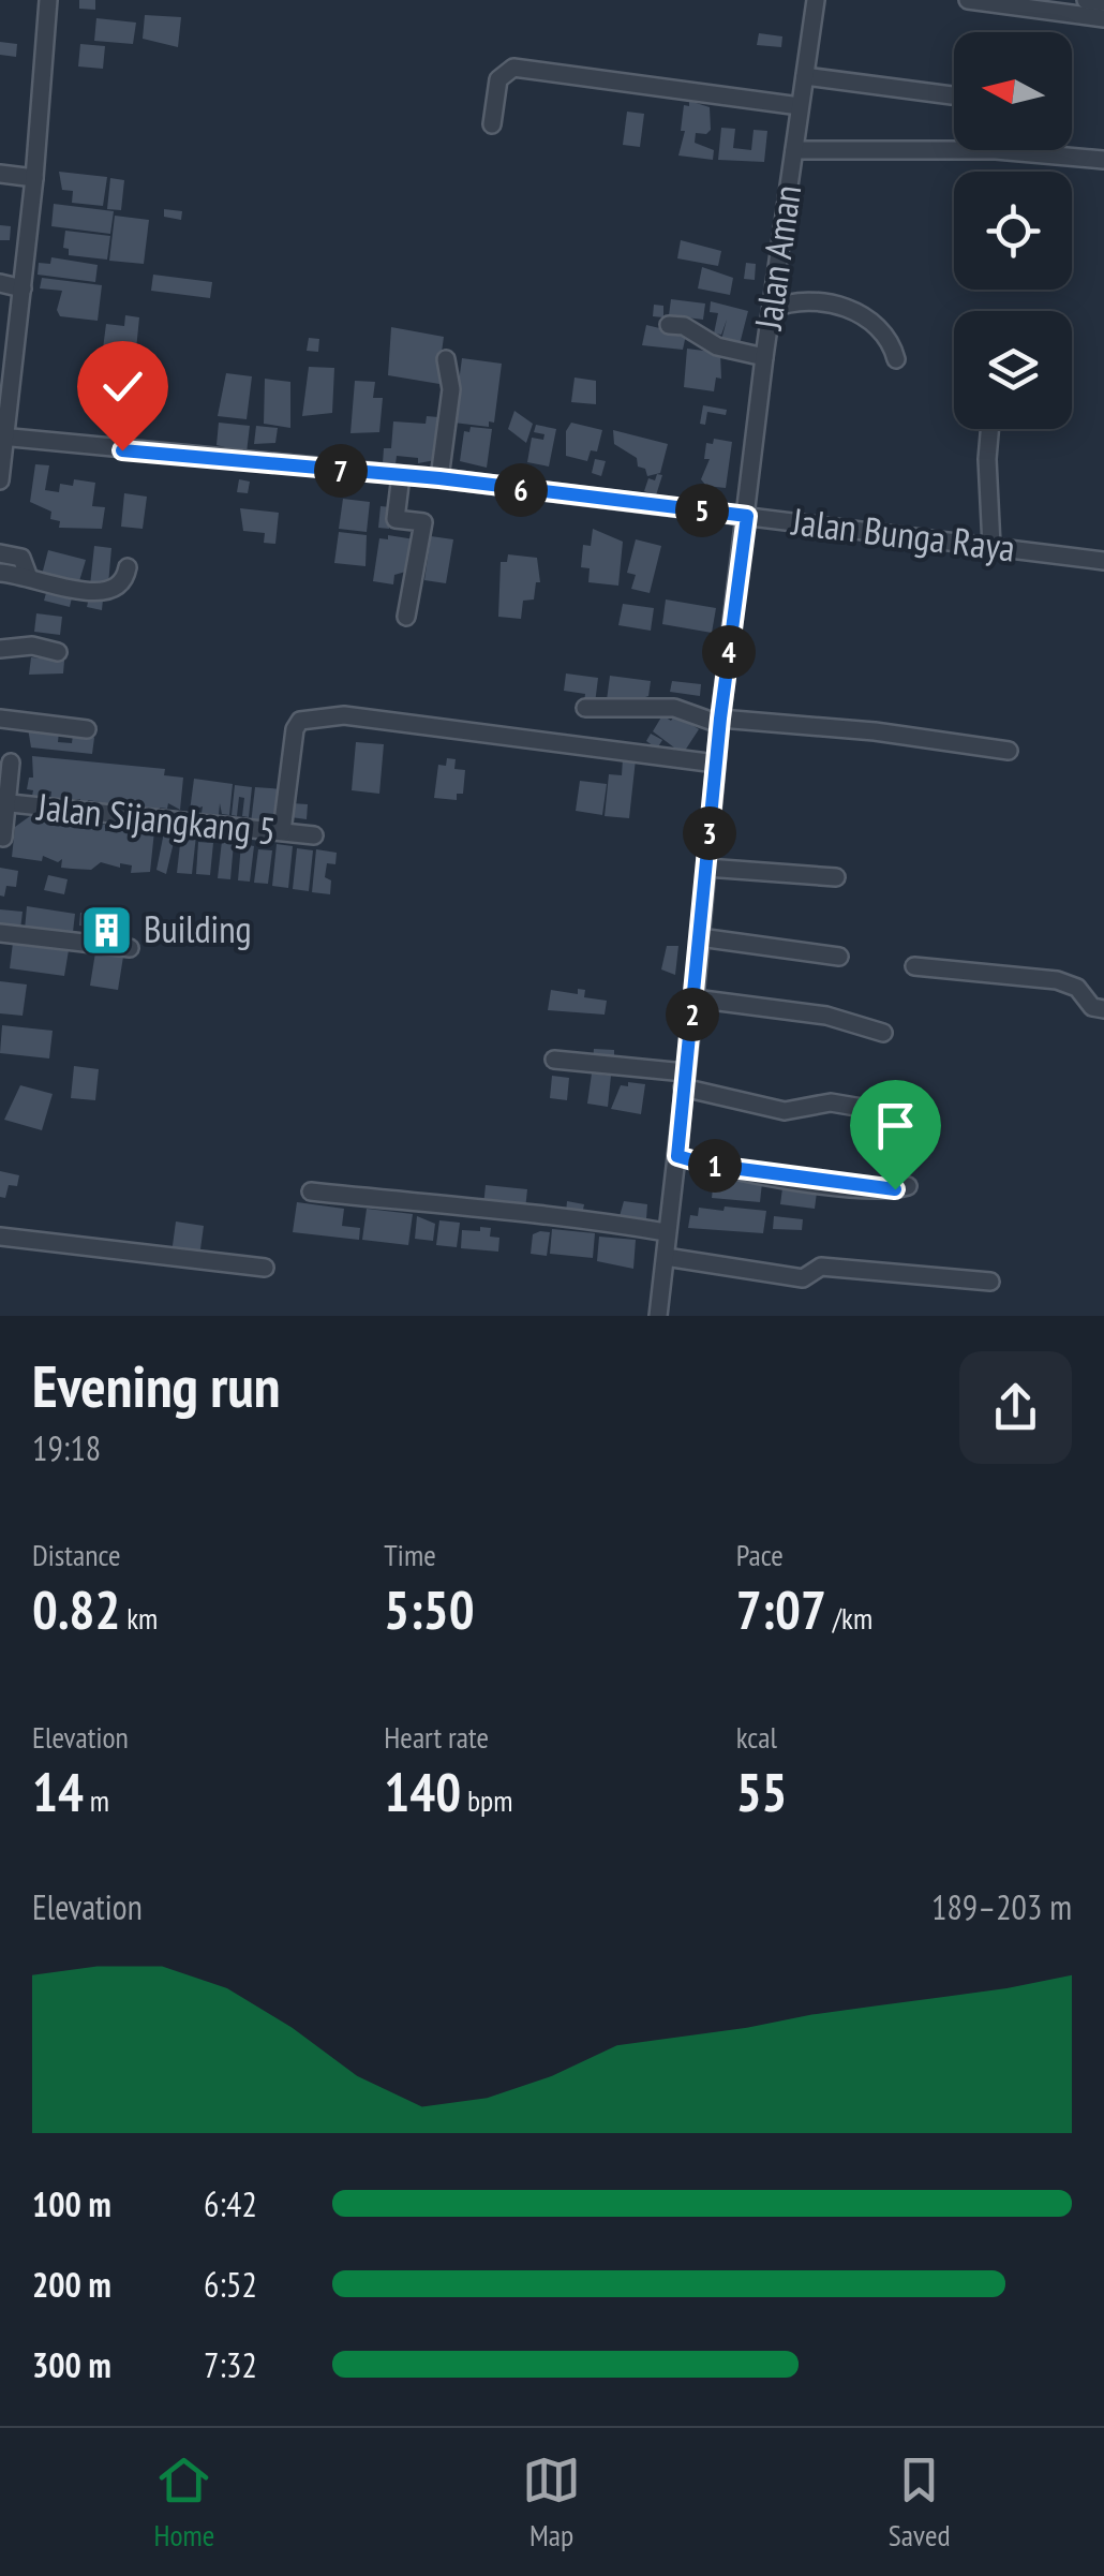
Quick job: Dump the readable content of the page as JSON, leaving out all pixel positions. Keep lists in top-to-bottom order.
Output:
{
  "streets": {
    "street": ["Jalan Aman", "Jalan Bunga Raya", "Jalan Sijangkang 5"]
  },
  "crossings": [
    ["Jalan Aman", "Jalan Bunga Raya"]
  ],
  "places": {
    "building": ["Building"]
  },
  "north": "left",
  "page": {
    "pins": [
      "7",
      "6",
      "5",
      "4",
      "3",
      "2",
      "1"
    ],
    "heading": ["Evening run", "19:18"],
    "stats": [
      ["Distance", "0.82 km"],
      ["Time", "5:50"],
      ["Pace", "7:07 /km"],
      ["Elevation", "14 m"],
      ["Heart rate", "140 bpm"],
      ["kcal", "55"]
    ],
    "chart": ["Elevation", "189–203 m"],
    "list": [
      {
        "name": "100 m",
        "note": "6:42"
      },
      {
        "name": "200 m",
        "note": "6:52"
      },
      {
        "name": "300 m",
        "note": "7:32"
      }
    ],
    "tabs": ["Home", "Map", "Saved"]
  }
}
